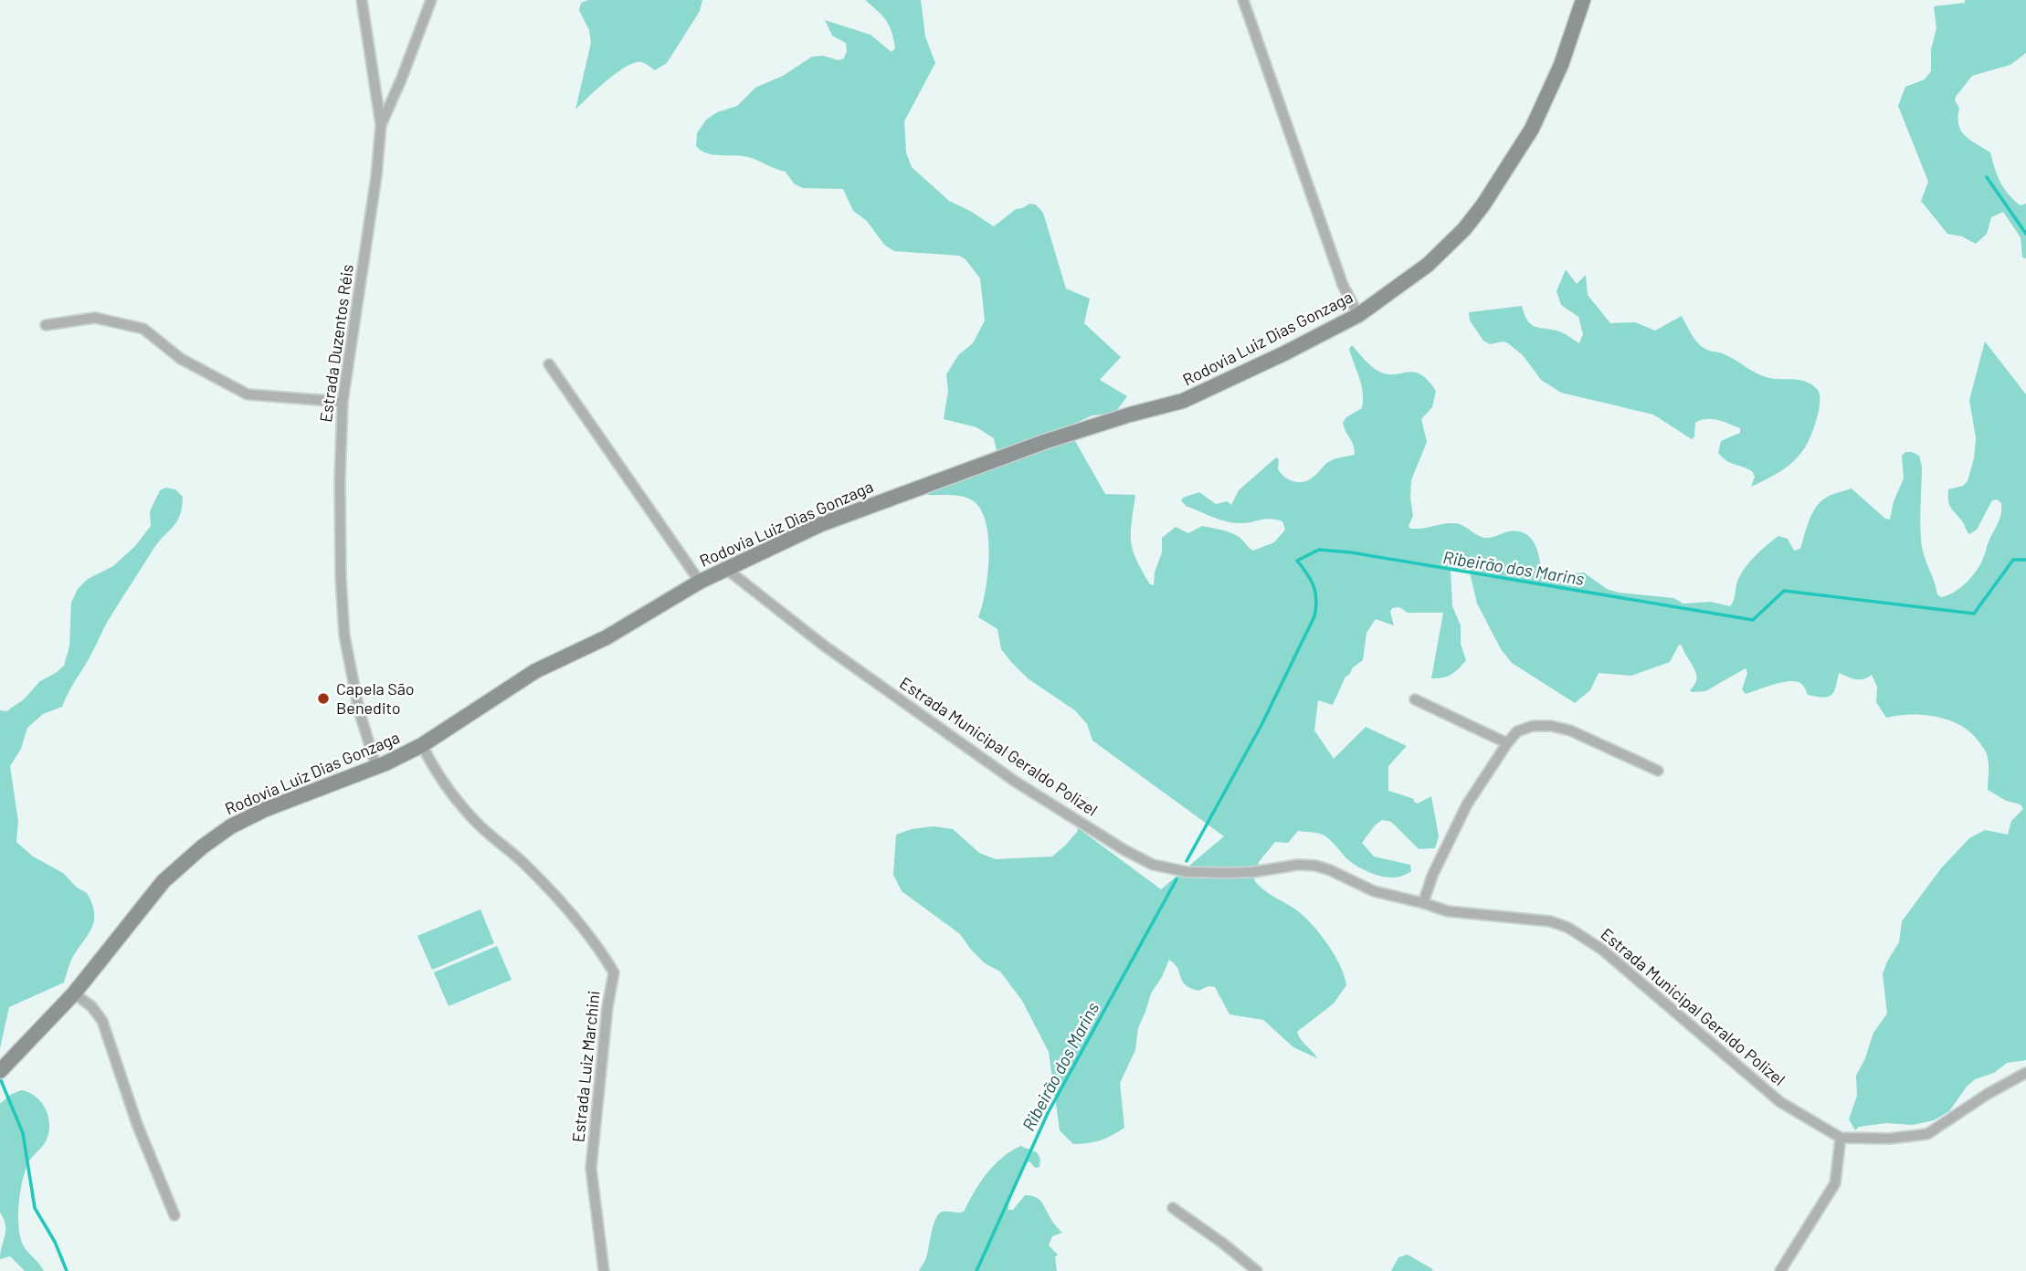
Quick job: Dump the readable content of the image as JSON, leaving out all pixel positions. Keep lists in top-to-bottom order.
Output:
{
  "streets": {
    "main road": ["Rodovia Luiz Dias Gonzaga"],
    "street": ["Estrada Duzentos Réis", "Estrada Municipal Geraldo Polizel", "Estrada Luiz Marchini"]
  },
  "crossings": [
    ["Rodovia Luiz Dias Gonzaga", "Estrada Duzentos Réis"],
    ["Rodovia Luiz Dias Gonzaga", "Estrada Municipal Geraldo Polizel"],
    ["Rodovia Luiz Dias Gonzaga", "Estrada Luiz Marchini"]
  ],
  "water": ["Ribeirão dos Marins"],
  "places": ["Capela São Benedito"]
}
